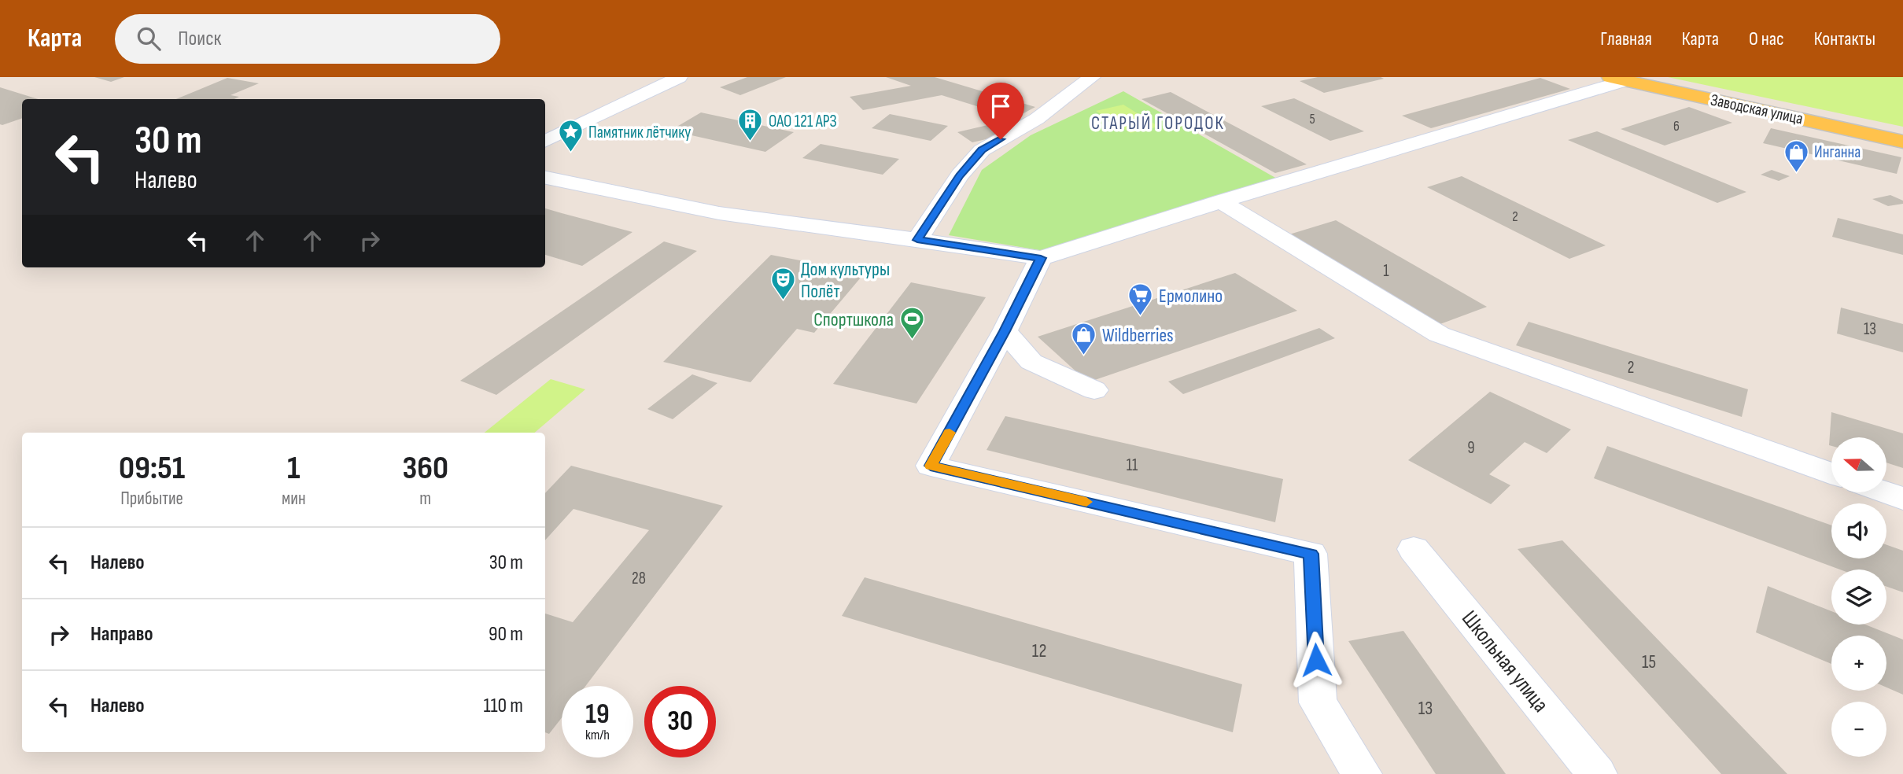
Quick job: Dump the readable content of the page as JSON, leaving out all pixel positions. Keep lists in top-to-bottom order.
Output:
{
  "streets": {
    "main road": ["Заводская улица"],
    "street": ["Школьная улица"]
  },
  "districts": ["СТАРЫЙ ГОРОДОК"],
  "places": {
    "building": ["OAO 121 АРЗ"],
    "place": ["Памятник лётчику"],
    "shop": ["Инганна", "Wildberries"],
    "theatre": ["Дом культуры Полёт"],
    "supermarket": ["Ермолино"],
    "sports": ["Спортшкола"]
  },
  "house_numbers": [
    "5",
    "6",
    "2",
    "1",
    "13",
    "2",
    "9",
    "11",
    "28",
    "12",
    "15",
    "13"
  ],
  "north": "left",
  "page": {
    "header": "Карта",
    "search": "Поиск",
    "nav": [
      "Главная",
      "Карта",
      "О нас",
      "Контакты"
    ],
    "turn": ["30 m", "Налево"],
    "eta": [
      "09:51",
      "Прибытие",
      "1",
      "мин",
      "360",
      "m"
    ],
    "map_buttons": ["+", "−"],
    "list": [
      {
        "name": "Налево",
        "value": "30 m"
      },
      {
        "name": "Направо",
        "value": "90 m"
      },
      {
        "name": "Налево",
        "value": "110 m"
      }
    ],
    "speed": "19 km/h",
    "limit": "30"
  }
}
